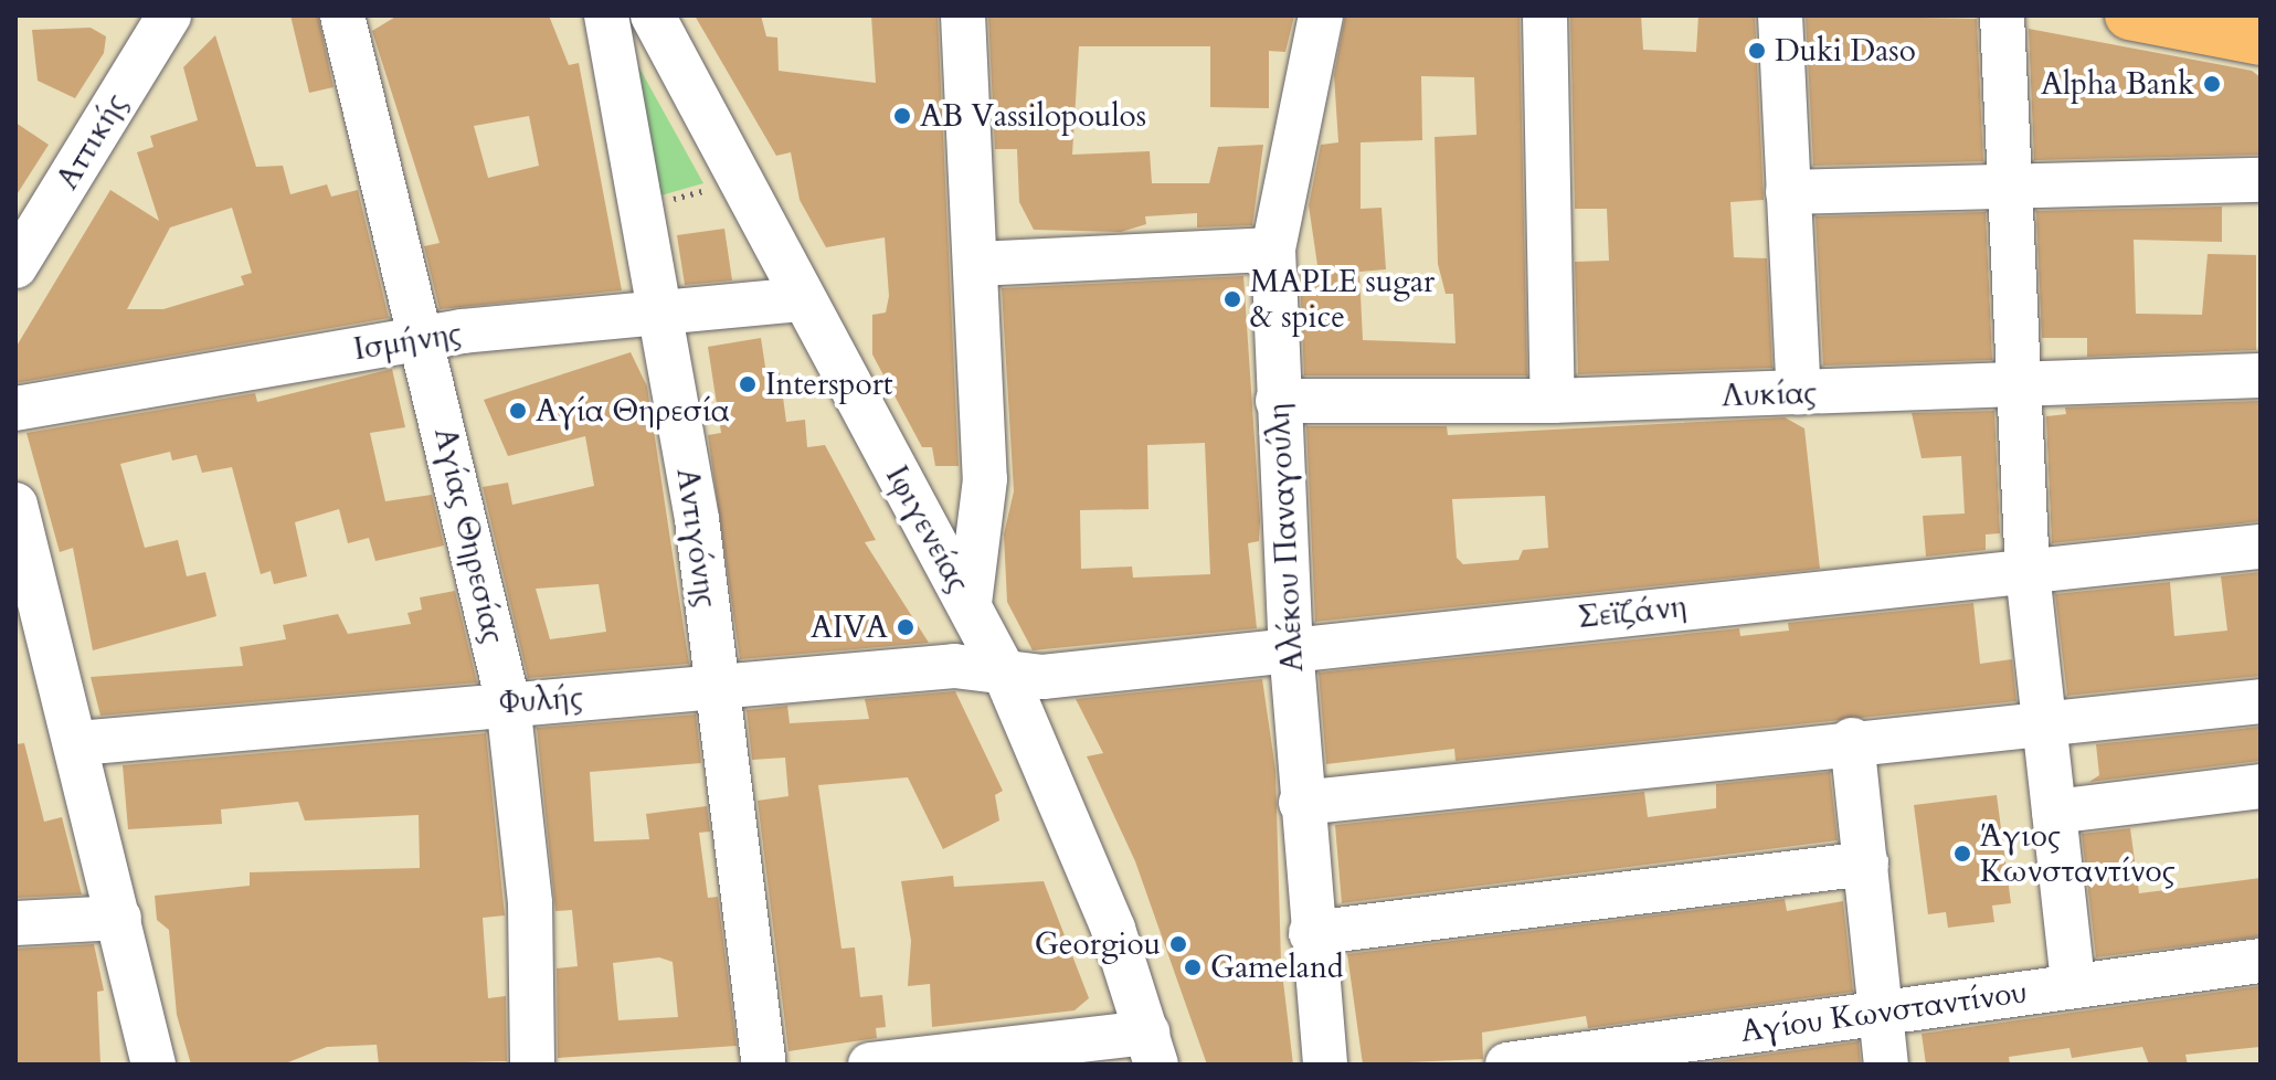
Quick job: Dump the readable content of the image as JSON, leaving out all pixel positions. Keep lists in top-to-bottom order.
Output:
{
  "streets": {
    "street": [
      "Αττικής",
      "Ισμήνης",
      "Λυκίας",
      "Ιφιγενείας",
      "Αγίας Θηρεσίας",
      "Αντιγόνης",
      "Αλέκου Παναγούλη",
      "Σεϊζάνη",
      "Φυλής",
      "Αγίου Κωνσταντίνου"
    ]
  },
  "crossings": [
    ["Ισμήνης", "Ιφιγενείας"],
    ["Ισμήνης", "Αγίας Θηρεσίας"],
    ["Ισμήνης", "Αντιγόνης"],
    ["Λυκίας", "Αλέκου Παναγούλη"],
    ["Ιφιγενείας", "Σεϊζάνη"],
    ["Ιφιγενείας", "Φυλής"],
    ["Αγίας Θηρεσίας", "Φυλής"],
    ["Αντιγόνης", "Φυλής"],
    ["Αλέκου Παναγούλη", "Σεϊζάνη"],
    ["Σεϊζάνη", "Φυλής"]
  ],
  "places": [
    "Duki Daso",
    "Alpha Bank",
    "AB Vassilopoulos",
    "MAPLE sugar & spice",
    "Intersport",
    "Αγία Θηρεσία",
    "AIVA",
    "Άγιος Κωνσταντίνος",
    "Georgiou",
    "Gameland"
  ]
}
